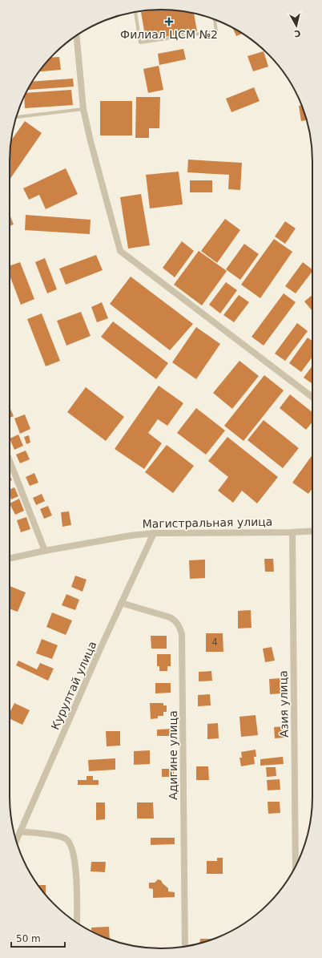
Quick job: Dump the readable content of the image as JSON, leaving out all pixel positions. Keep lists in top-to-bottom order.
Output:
{
  "streets": {
    "street": [
      "Магистральная улица",
      "Курултай улица",
      "Азия улица",
      "Адигине улица"
    ]
  },
  "crossings": [
    ["Магистральная улица", "Курултай улица"],
    ["Магистральная улица", "Азия улица"],
    ["Курултай улица", "Адигине улица"]
  ],
  "places": {
    "health": ["Филиал ЦСМ №2"]
  },
  "house_numbers": ["4"],
  "scale_bar": "50 m",
  "north": "bottom"
}
